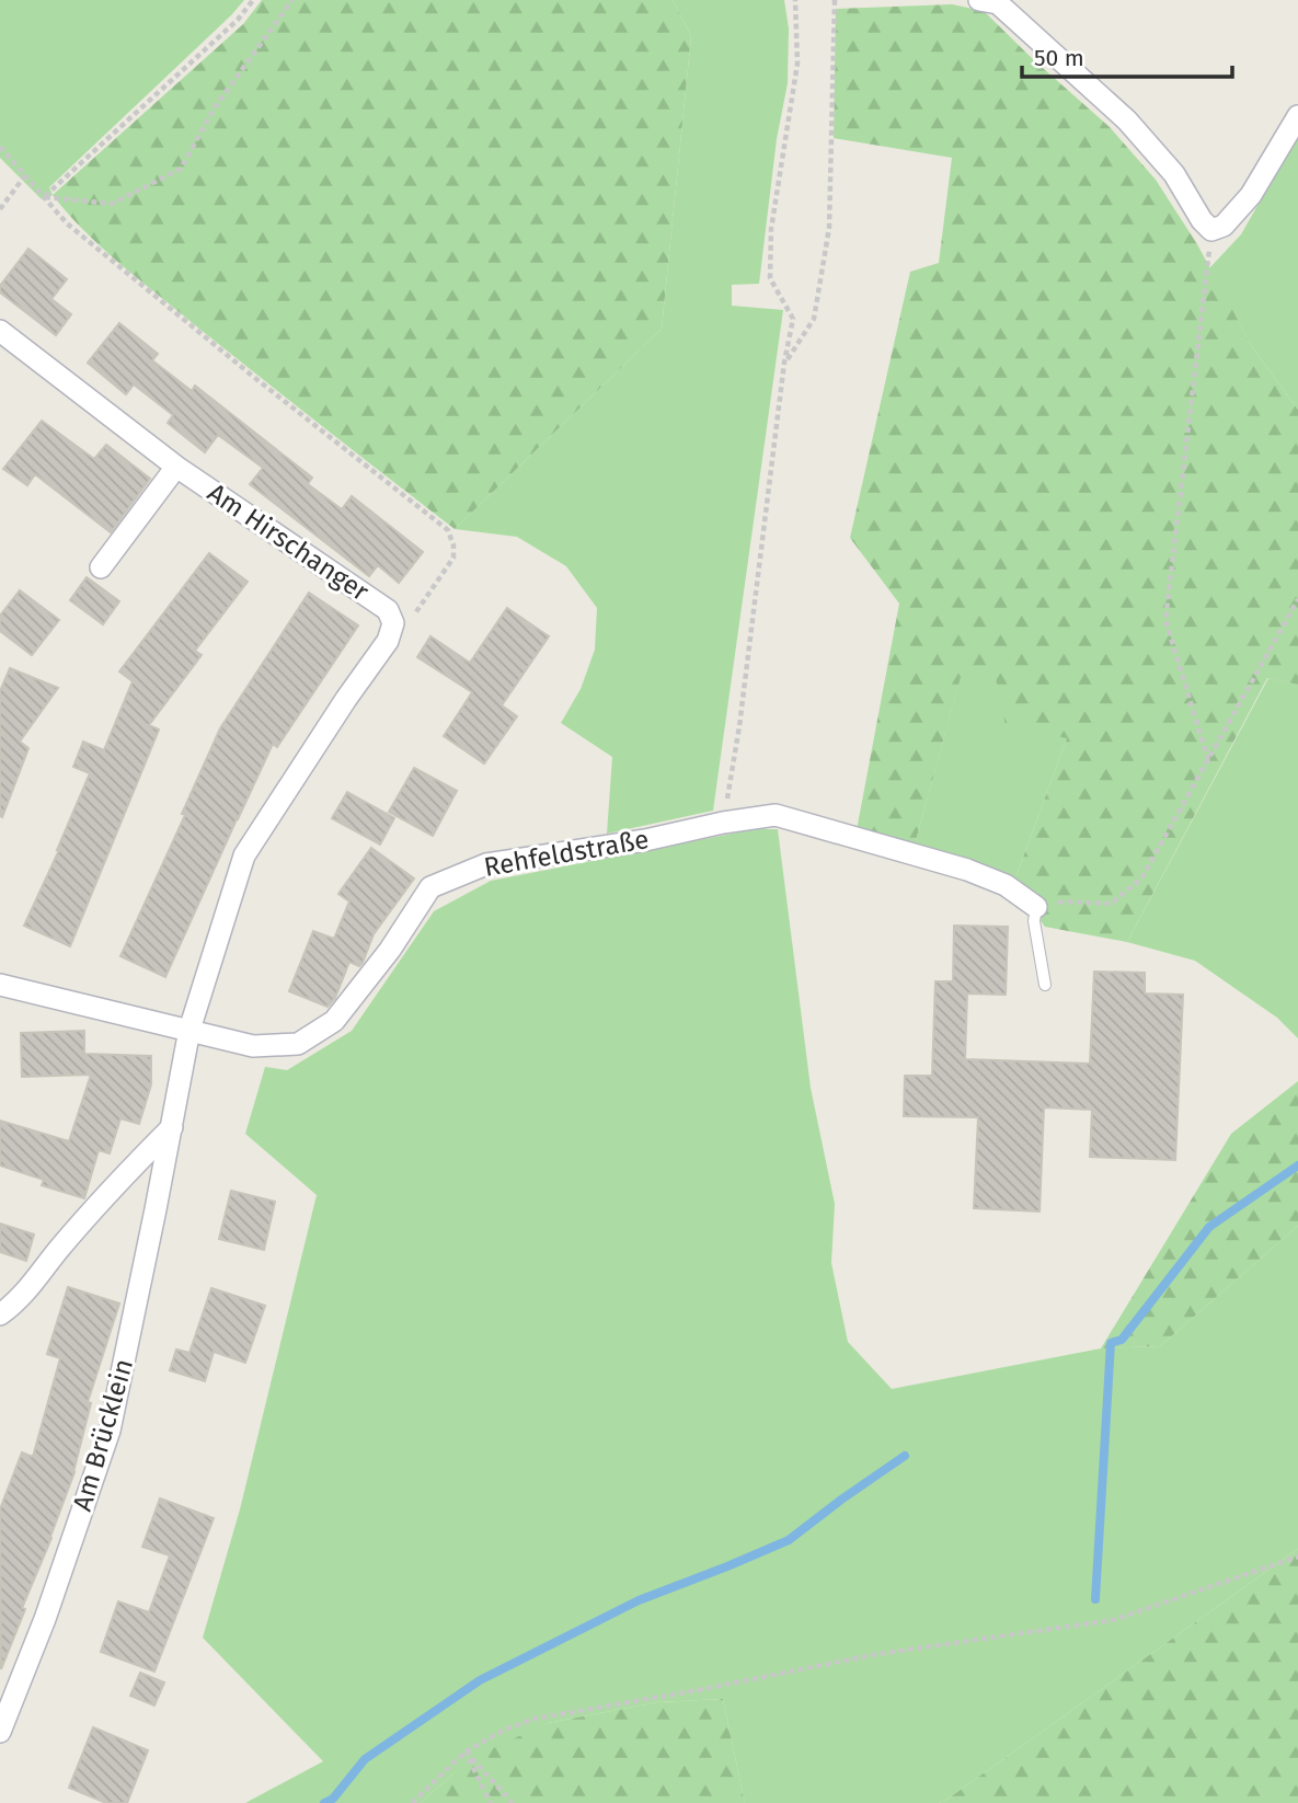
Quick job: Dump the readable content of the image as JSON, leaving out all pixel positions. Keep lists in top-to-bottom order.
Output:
{
  "streets": {
    "street": ["Am Hirschanger", "Rehfeldstraße", "Am Brücklein"]
  },
  "scale_bar": "50 m"
}
